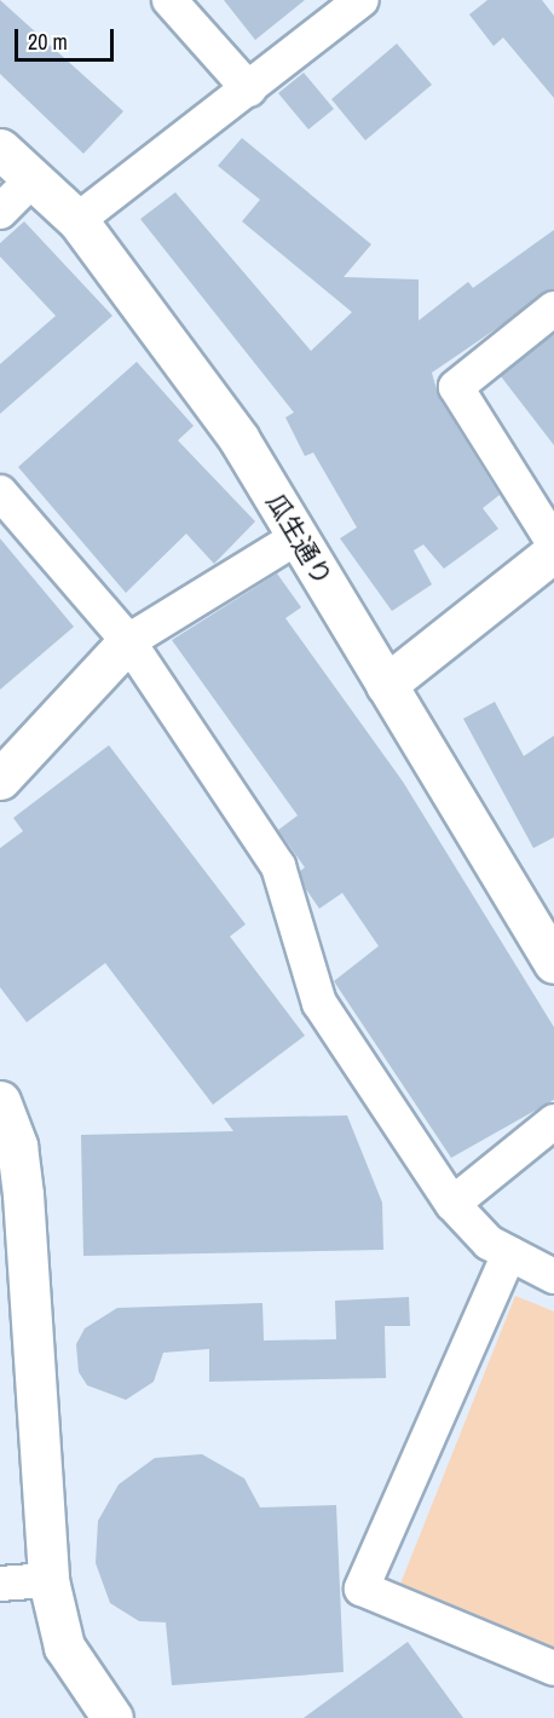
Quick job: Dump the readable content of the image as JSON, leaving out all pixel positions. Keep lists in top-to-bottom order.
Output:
{
  "streets": {
    "street": ["瓜生通り"]
  },
  "scale_bar": "20 m"
}
